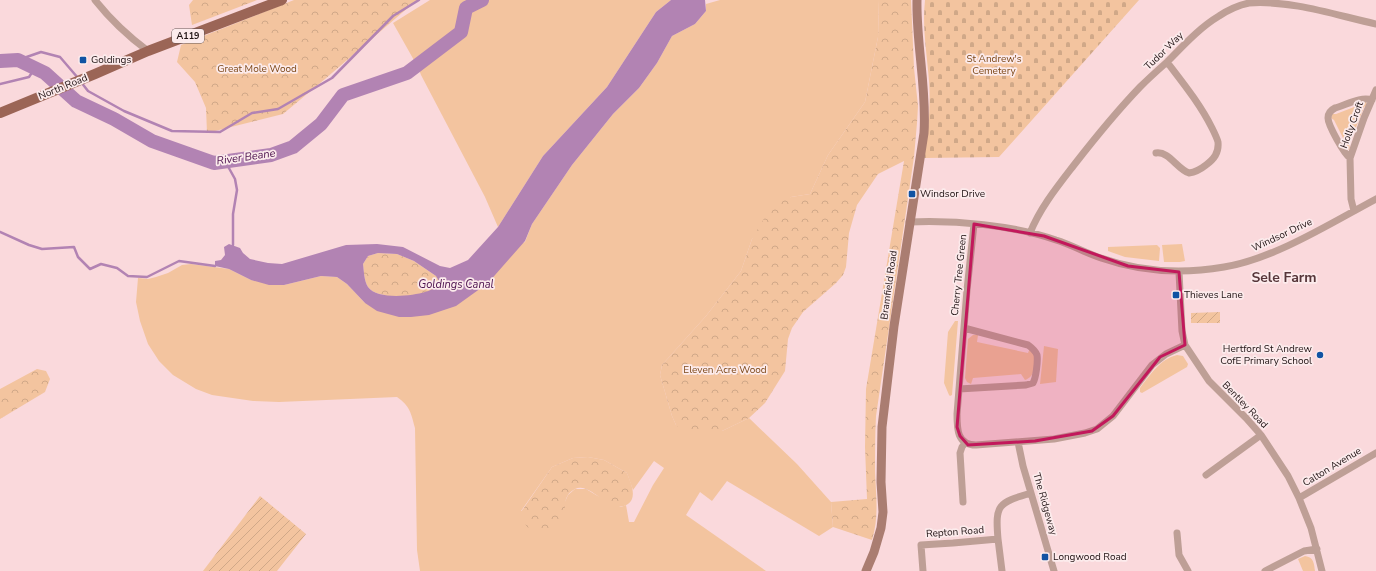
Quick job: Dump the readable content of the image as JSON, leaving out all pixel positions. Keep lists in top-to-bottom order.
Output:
{
  "streets": {
    "main road": ["A119", "North Road"],
    "street": [
      "Tudor Way",
      "Holly Croft",
      "Windsor Drive",
      "Cherry Tree Green",
      "Bramfield Road",
      "Bentley Road",
      "Calton Avenue",
      "The Ridgeway",
      "Repton Road"
    ]
  },
  "crossings": [
    ["Tudor Way", "Windsor Drive"],
    ["Holly Croft", "Windsor Drive"],
    ["Windsor Drive", "Cherry Tree Green"],
    ["Windsor Drive", "Bramfield Road"],
    ["Windsor Drive", "Bentley Road"],
    ["Bentley Road", "Calton Avenue"],
    ["The Ridgeway", "Repton Road"]
  ],
  "districts": ["Sele Farm"],
  "water": ["River Beane", "Goldings Canal"],
  "parks": ["St Andrew's Cemetery", "Great Mole Wood", "Eleven Acre Wood"],
  "places": {
    "transit": [
      "Goldings",
      "Windsor Drive",
      "Thieves Lane",
      "Longwood Road"
    ],
    "other": ["Hertford St Andrew CofE Primary School"]
  }
}
